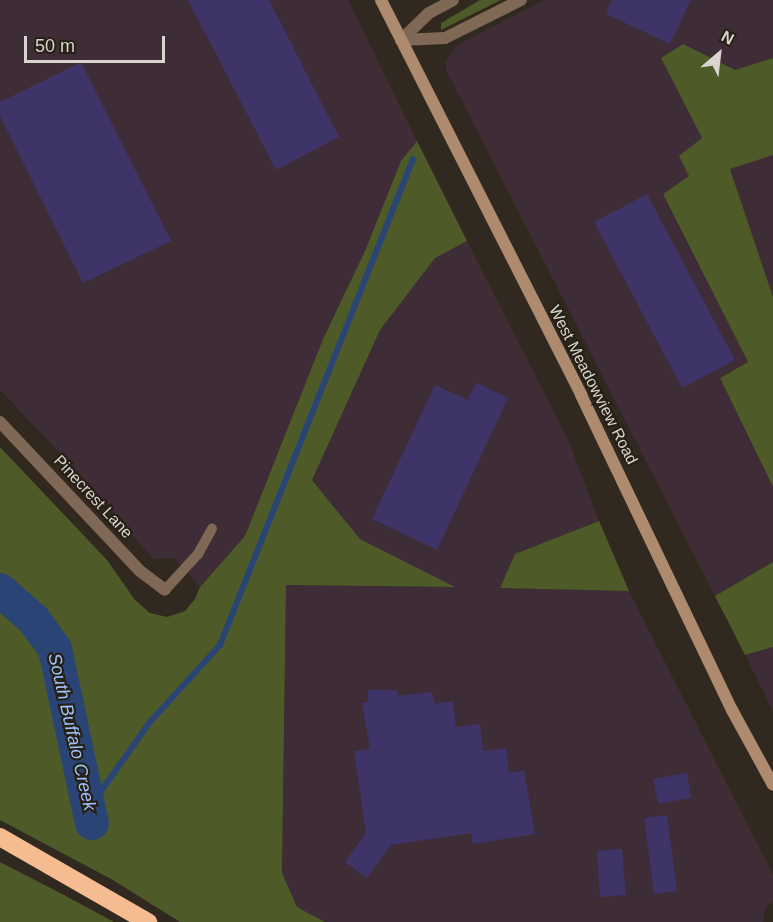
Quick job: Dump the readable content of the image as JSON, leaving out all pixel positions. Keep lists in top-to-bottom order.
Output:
{
  "streets": {
    "street": ["West Meadowview Road", "Pinecrest Lane"]
  },
  "water": ["South Buffalo Creek"],
  "scale_bar": "50 m",
  "north": "top right"
}
